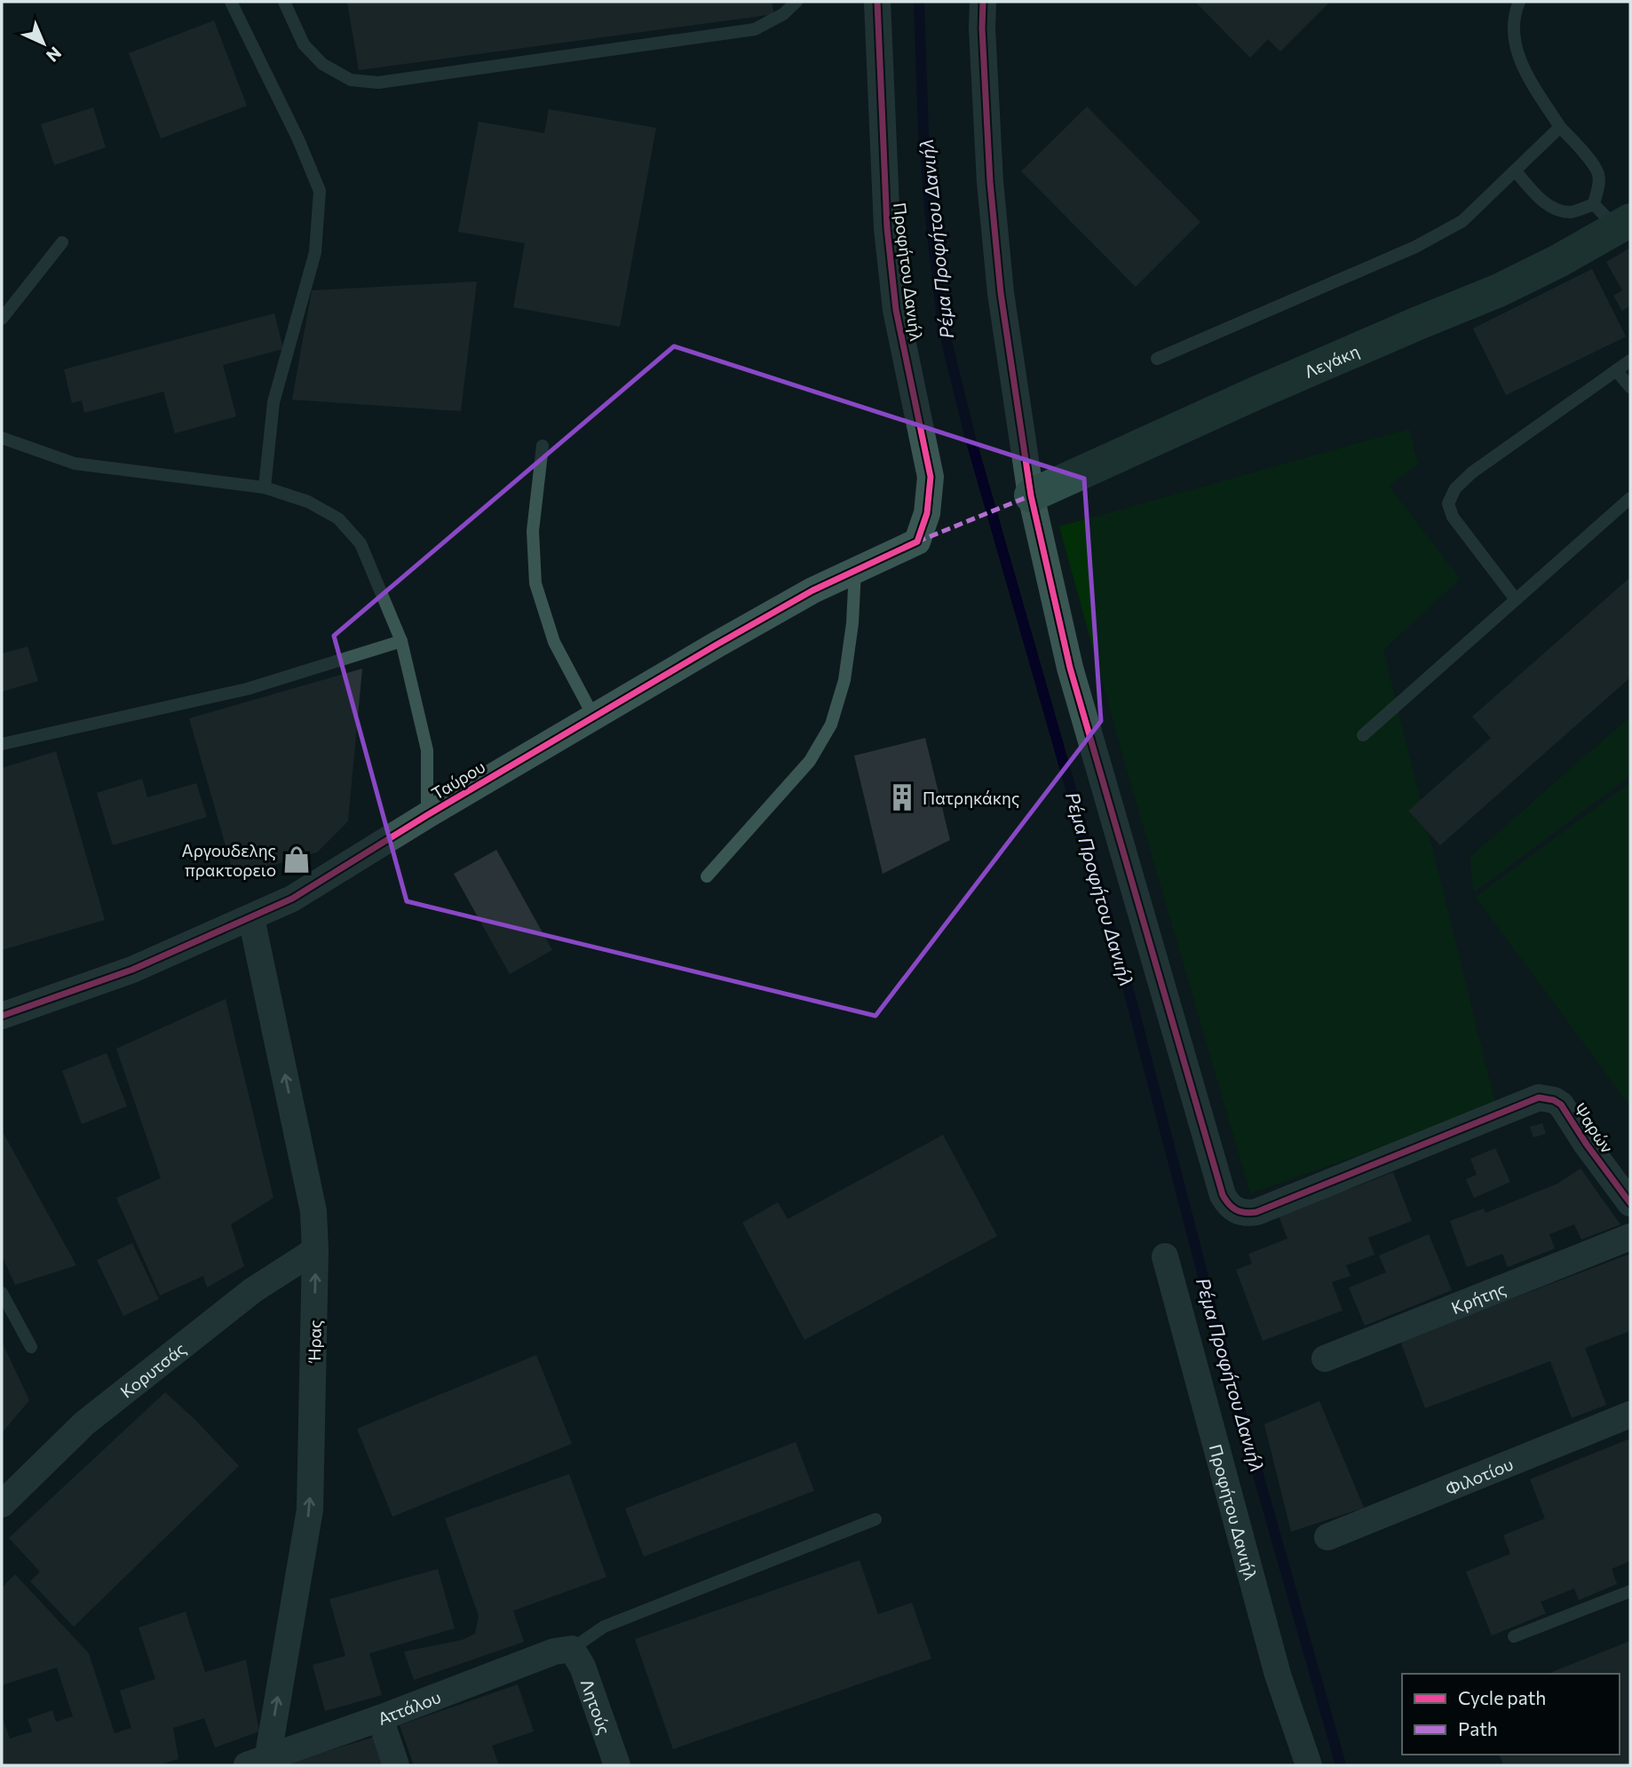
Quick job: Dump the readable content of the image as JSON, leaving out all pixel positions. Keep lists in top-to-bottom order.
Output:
{
  "streets": {
    "street": [
      "Προφήτου Δανιήλ",
      "Λεγάκη",
      "Ταύρου",
      "Ψαρών",
      "Κρήτης",
      "Ήρας",
      "Κορυτσάς",
      "Φιλοτίου",
      "Αττάλου",
      "Λητούς"
    ]
  },
  "crossings": [
    ["Προφήτου Δανιήλ", "Ταύρου"],
    ["Λεγάκη", "Ψαρών"],
    ["Ταύρου", "Ήρας"],
    ["Ήρας", "Κορυτσάς"],
    ["Ήρας", "Αττάλου"],
    ["Αττάλου", "Λητούς"]
  ],
  "one_way": ["Ήρας"],
  "water": ["Ρέμα Προφήτου Δανιήλ"],
  "places": {
    "building": ["Πατρηκάκης"],
    "shop": ["Αργουδελης πρακτορειο"]
  },
  "legend": ["Cycle path", "Path"],
  "north": "bottom right"
}
